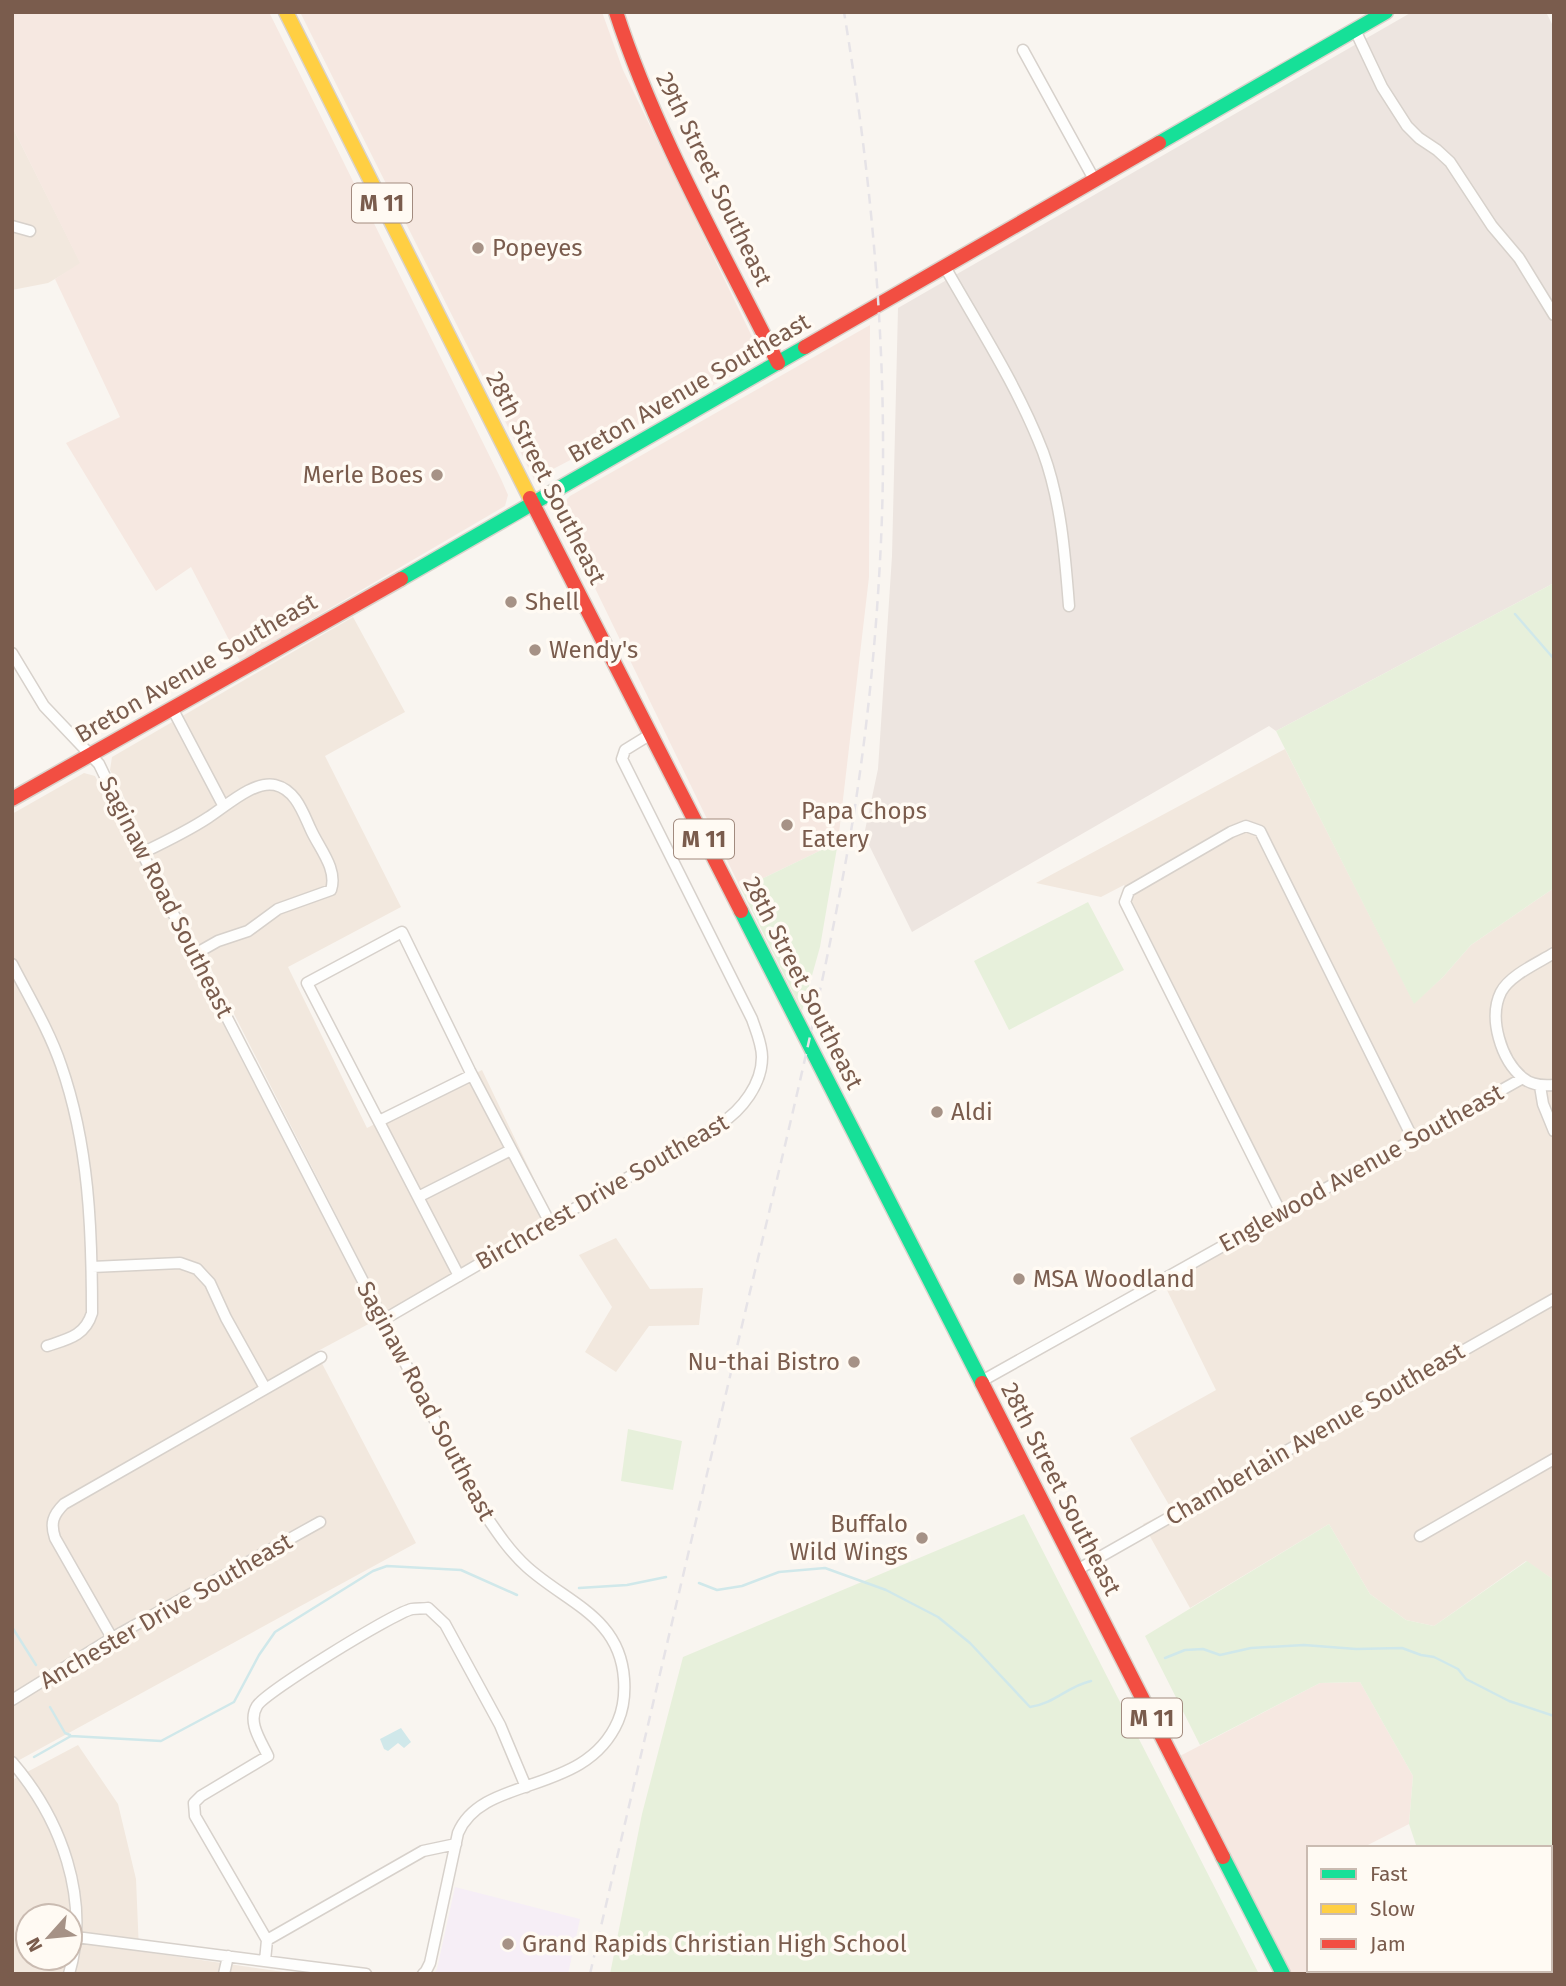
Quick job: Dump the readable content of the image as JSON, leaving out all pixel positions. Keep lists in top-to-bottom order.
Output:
{
  "streets": {
    "main road": [
      "29th Street Southeast",
      "M 11",
      "Breton Avenue Southeast",
      "28th Street Southeast"
    ],
    "street": [
      "Saginaw Road Southeast",
      "Englewood Avenue Southeast",
      "Birchcrest Drive Southeast",
      "Chamberlain Avenue Southeast",
      "Anchester Drive Southeast"
    ]
  },
  "crossings": [
    ["29th Street Southeast", "Breton Avenue Southeast"],
    ["Breton Avenue Southeast", "28th Street Southeast"],
    ["Breton Avenue Southeast", "Saginaw Road Southeast"],
    ["28th Street Southeast", "Englewood Avenue Southeast"],
    ["28th Street Southeast", "Birchcrest Drive Southeast"],
    ["28th Street Southeast", "Chamberlain Avenue Southeast"],
    ["Saginaw Road Southeast", "Birchcrest Drive Southeast"]
  ],
  "places": [
    "Popeyes",
    "Merle Boes",
    "Shell",
    "Wendy's",
    "Papa Chops Eatery",
    "Aldi",
    "MSA Woodland",
    "Nu-thai Bistro",
    "Buffalo Wild Wings",
    "Grand Rapids Christian High School"
  ],
  "legend": ["Fast", "Slow", "Jam"],
  "north": "bottom left"
}
